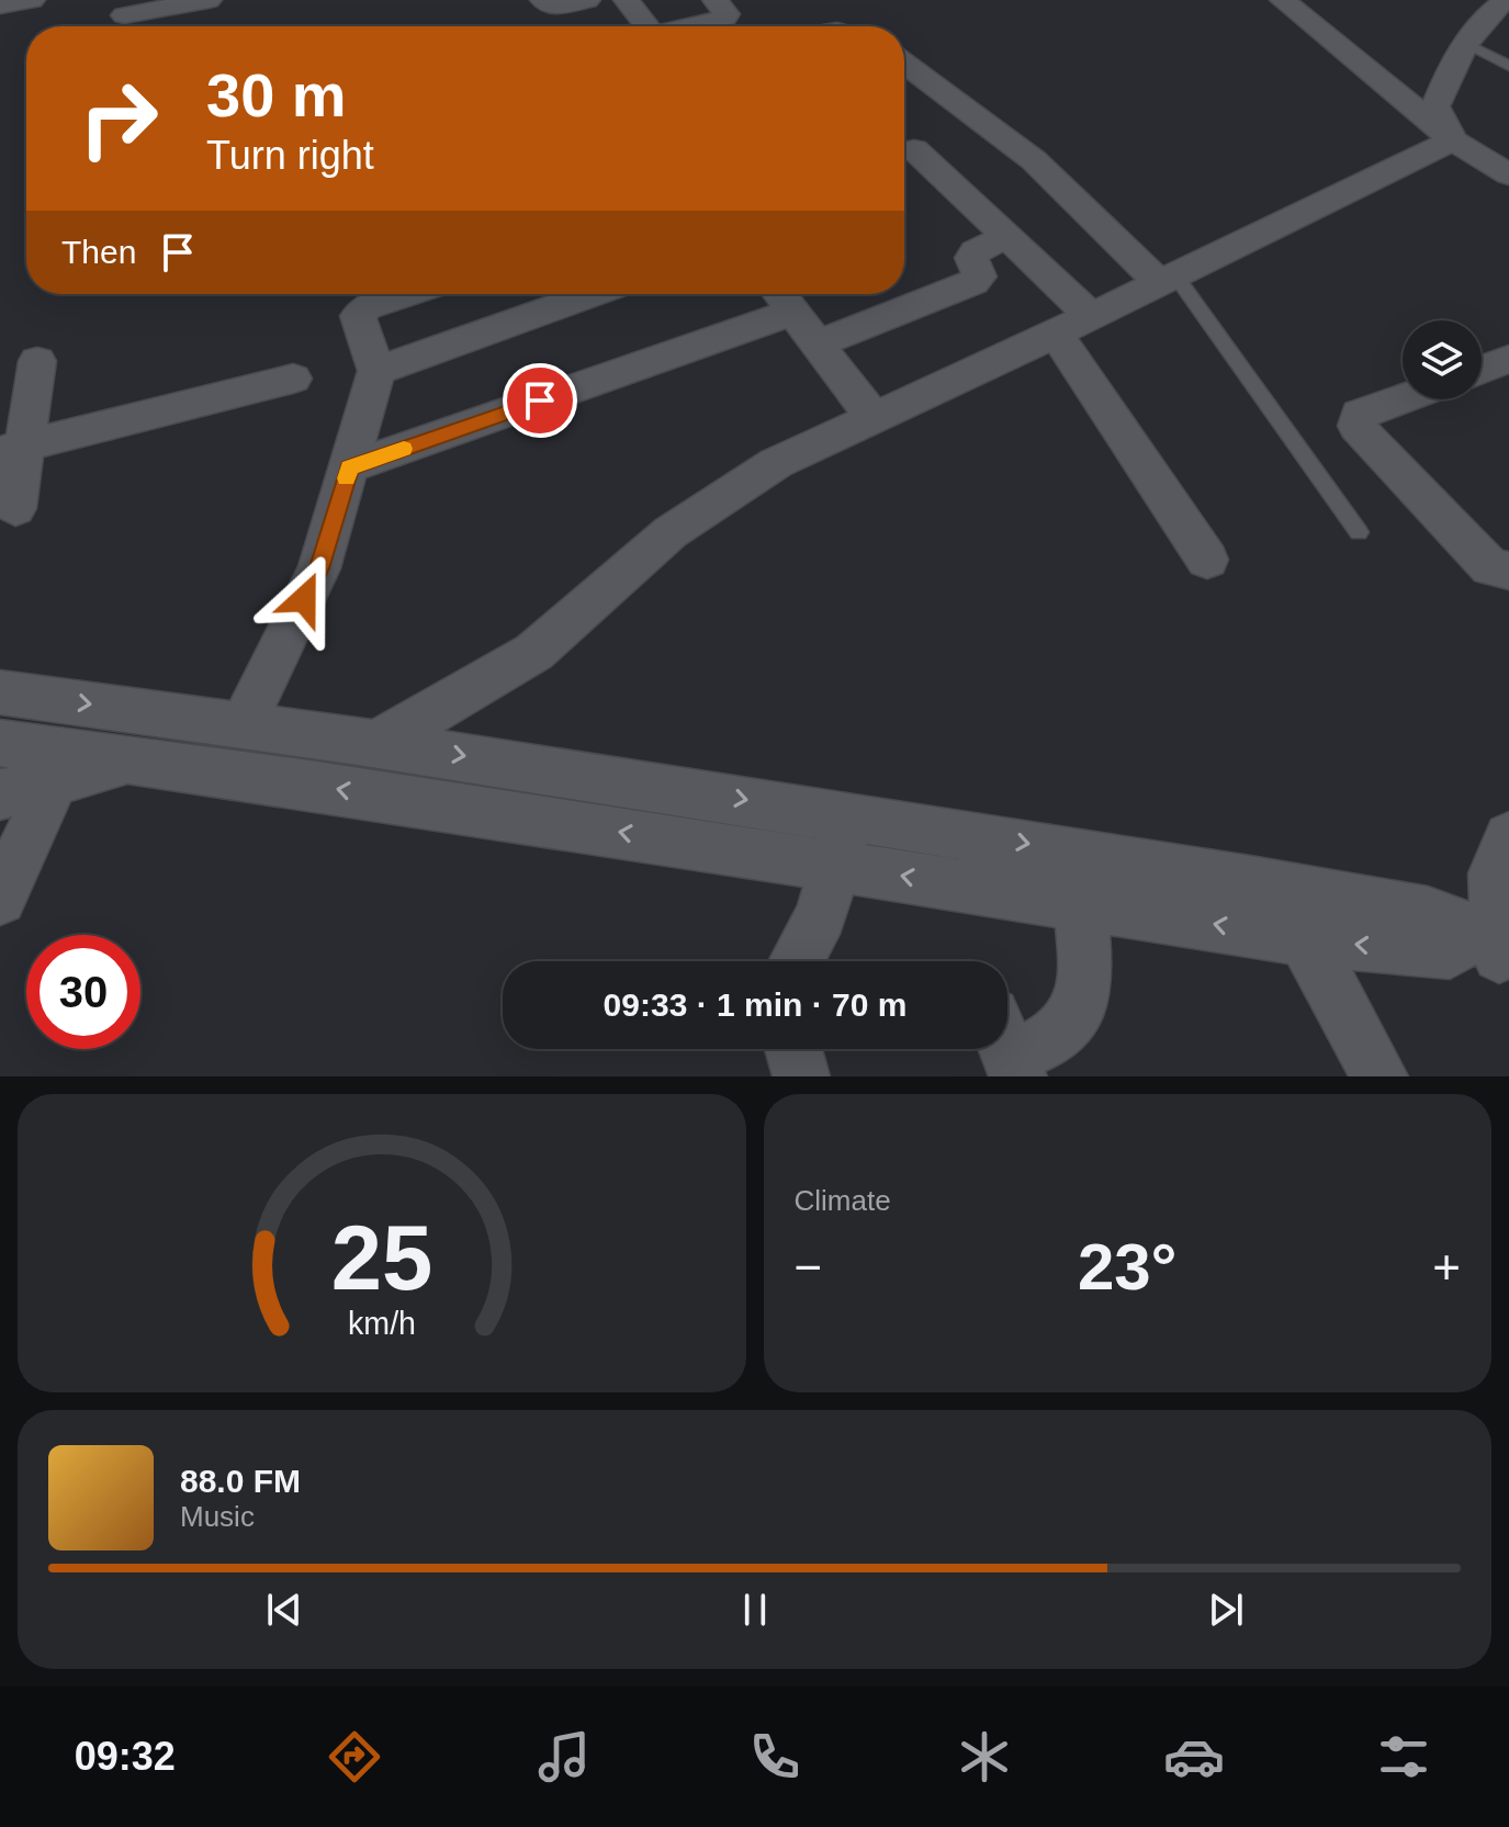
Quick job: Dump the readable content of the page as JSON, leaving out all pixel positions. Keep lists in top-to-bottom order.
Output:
{
  "page": {
    "turn": ["30 m", "Turn right"],
    "then": "Then",
    "limit": "30",
    "trip": "09:33 · 1 min · 70 m",
    "tile": "Climate",
    "heat": ["−", "23°", "+"],
    "song": ["88.0 FM", "Music"],
    "tabs": "09:32",
    "gauge": ["25", "km/h"]
  }
}
